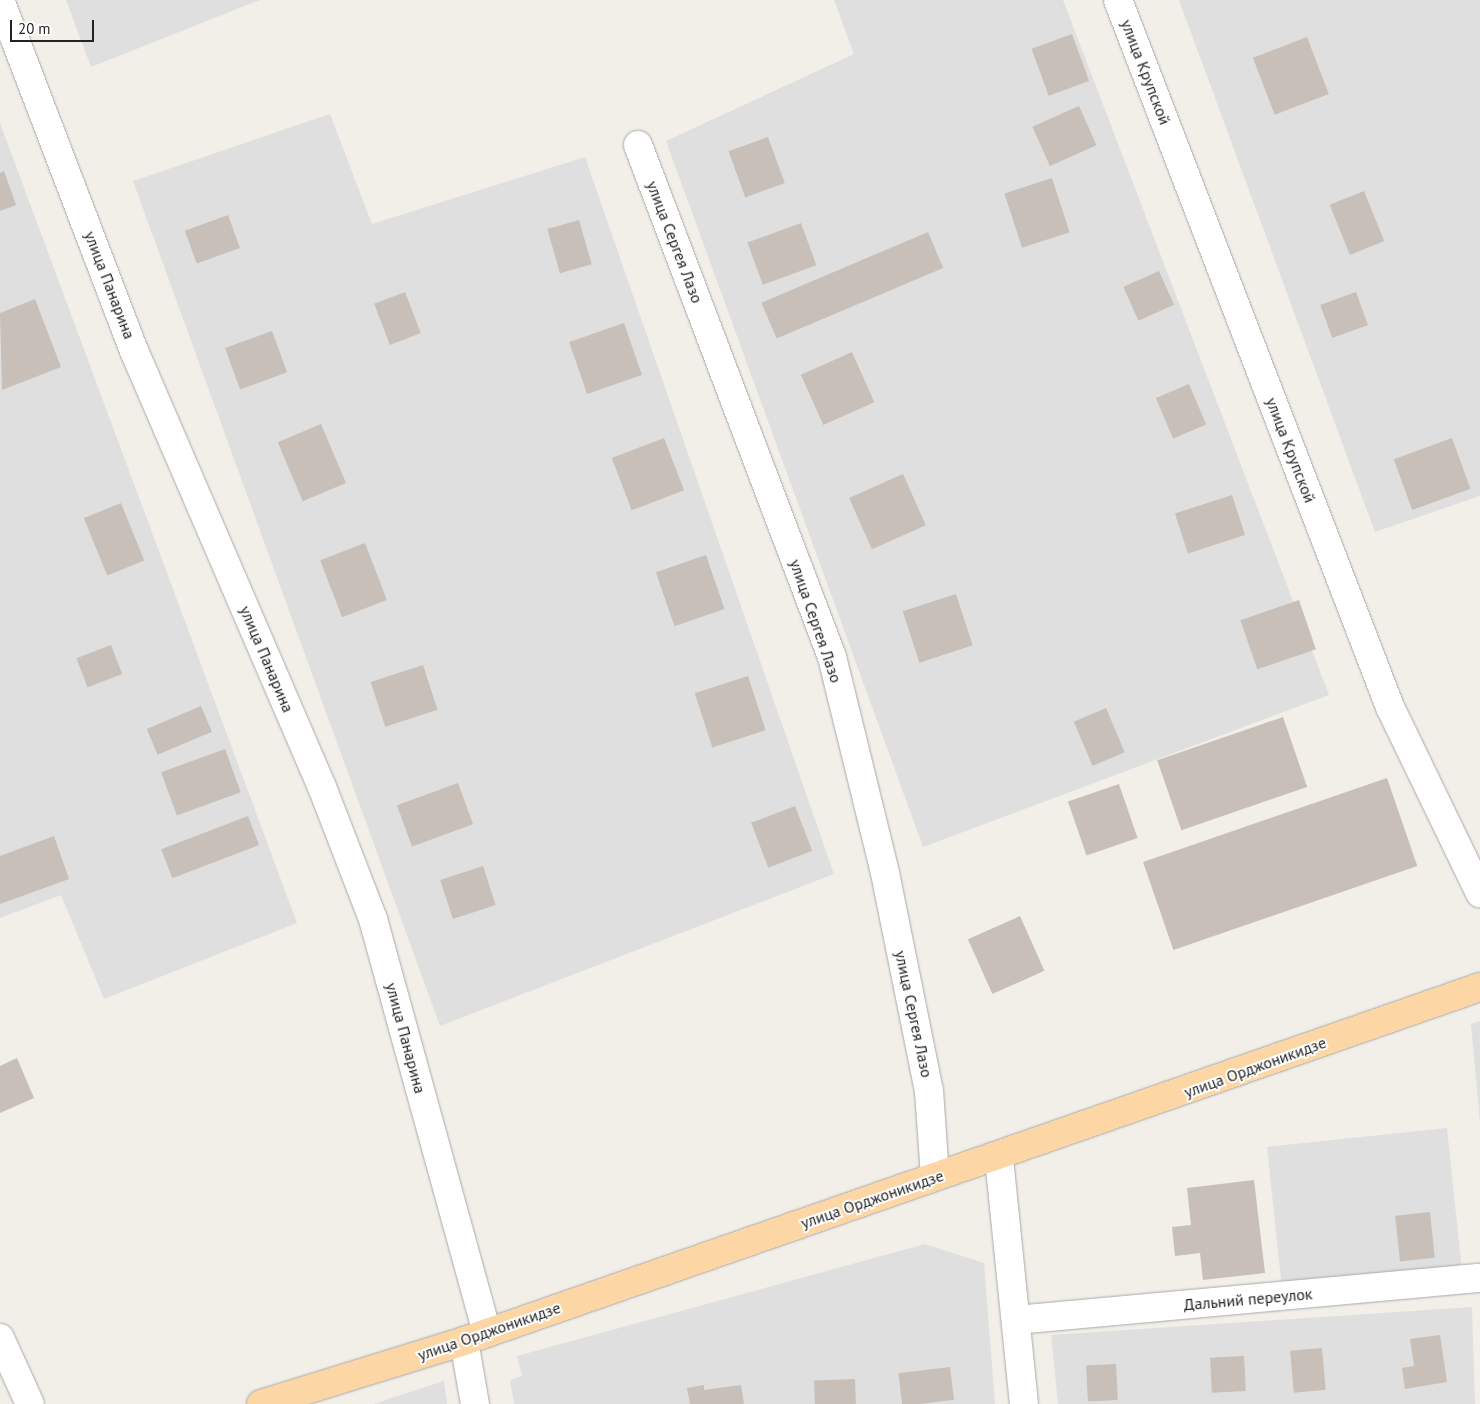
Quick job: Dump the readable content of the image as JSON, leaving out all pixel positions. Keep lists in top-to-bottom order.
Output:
{
  "streets": {
    "main road": ["улица Орджоникидзе"],
    "street": [
      "улица Крупской",
      "улица Сергея Лазо",
      "улица Панарина",
      "Дальний переулок"
    ]
  },
  "crossings": [
    ["улица Сергея Лазо", "улица Орджоникидзе"],
    ["улица Панарина", "улица Орджоникидзе"]
  ],
  "scale_bar": "20 m"
}
